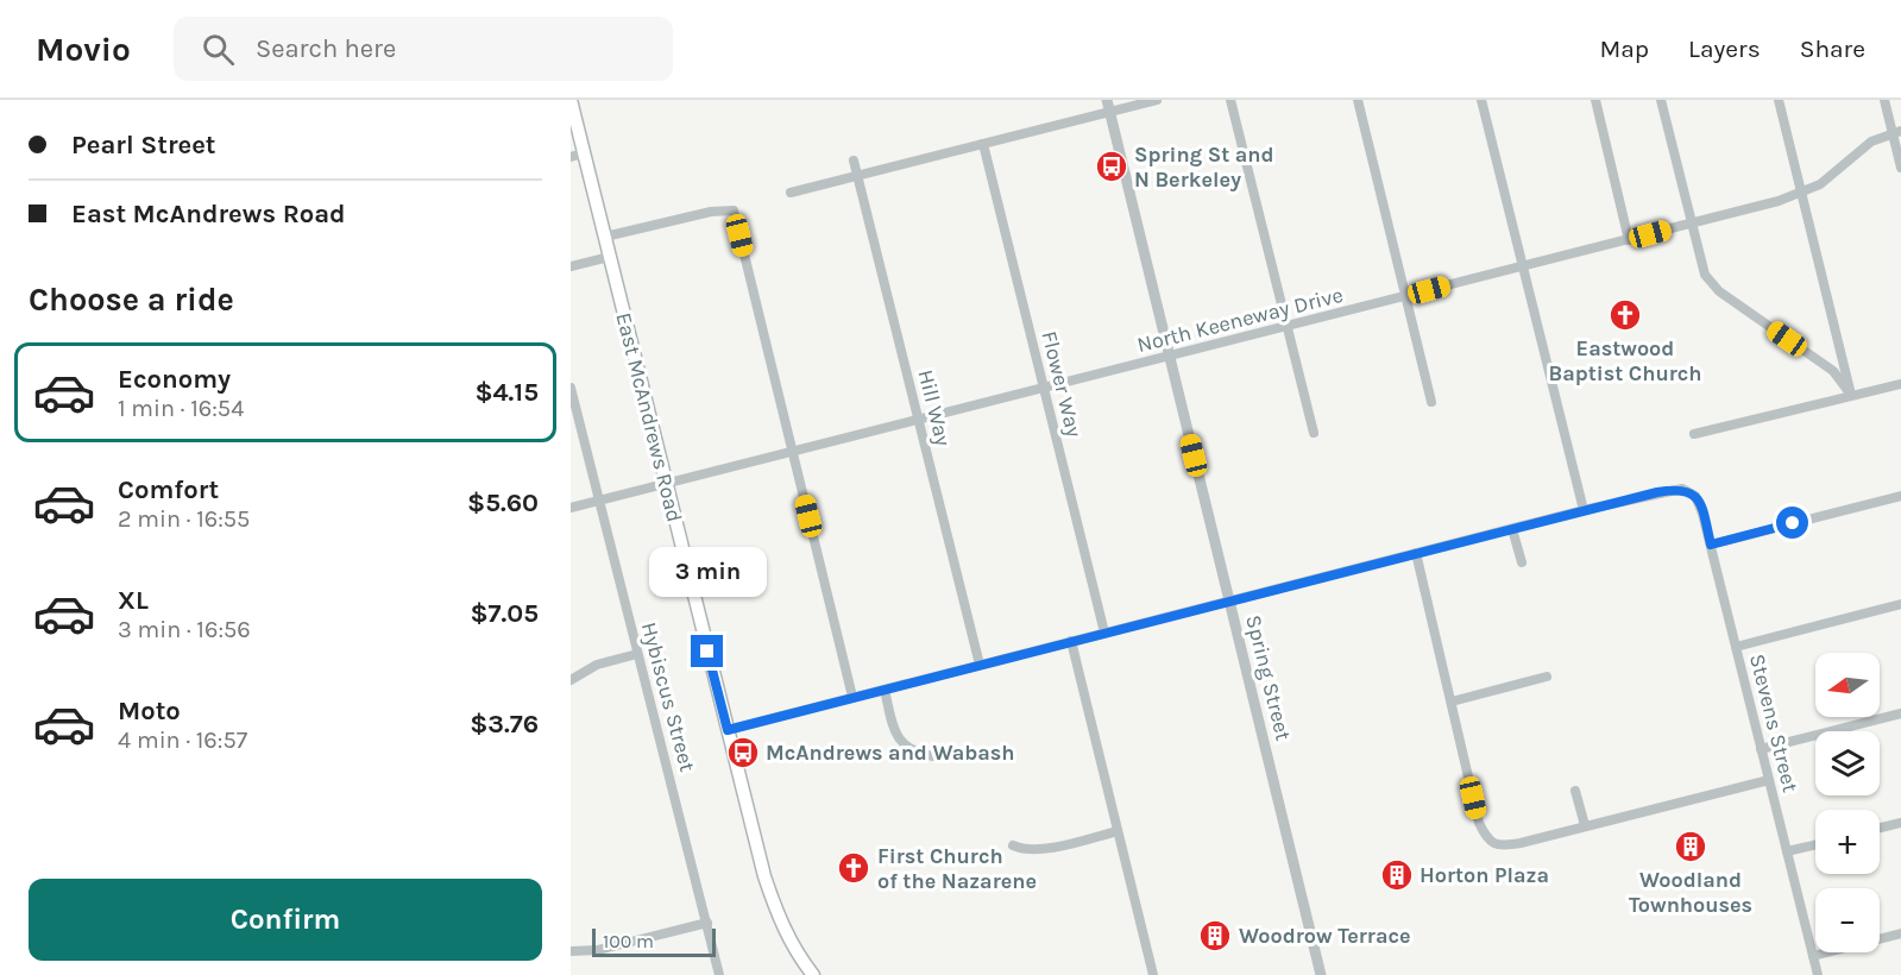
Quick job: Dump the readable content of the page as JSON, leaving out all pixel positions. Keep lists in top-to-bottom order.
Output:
{
  "streets": {
    "main road": ["East McAndrews Road"],
    "street": [
      "North Keeneway Drive",
      "Flower Way",
      "Hill Way",
      "Spring Street",
      "Hybiscus Street",
      "Stevens Street"
    ]
  },
  "crossings": [
    ["North Keeneway Drive", "Flower Way"],
    ["North Keeneway Drive", "Hill Way"],
    ["North Keeneway Drive", "East McAndrews Road"],
    ["North Keeneway Drive", "Spring Street"],
    ["North Keeneway Drive", "Hybiscus Street"]
  ],
  "places": {
    "bus stop": ["Spring St and N Berkeley", "McAndrews and Wabash"],
    "church": ["Eastwood Baptist Church", "First Church of the Nazarene"],
    "building": ["Woodland Townhouses", "Horton Plaza", "Woodrow Terrace"]
  },
  "scale_bar": "100 m",
  "north": "left",
  "page": {
    "header": "Movio",
    "search": "Search here",
    "nav": ["Map", "Layers", "Share"],
    "banner": ["Pearl Street", "East McAndrews Road"],
    "heading": "Choose a ride",
    "list": [
      {
        "name": "Economy",
        "note": "1 min · 16:54",
        "value": "$4.15"
      },
      {
        "name": "Comfort",
        "note": "2 min · 16:55",
        "value": "$5.60"
      },
      {
        "name": "XL",
        "note": "3 min · 16:56",
        "value": "$7.05"
      },
      {
        "name": "Moto",
        "note": "4 min · 16:57",
        "value": "$3.76"
      }
    ],
    "bubble": "3 min",
    "map_buttons": ["+", "−"],
    "buttons": "Confirm",
    "scale": "100 m"
  }
}
